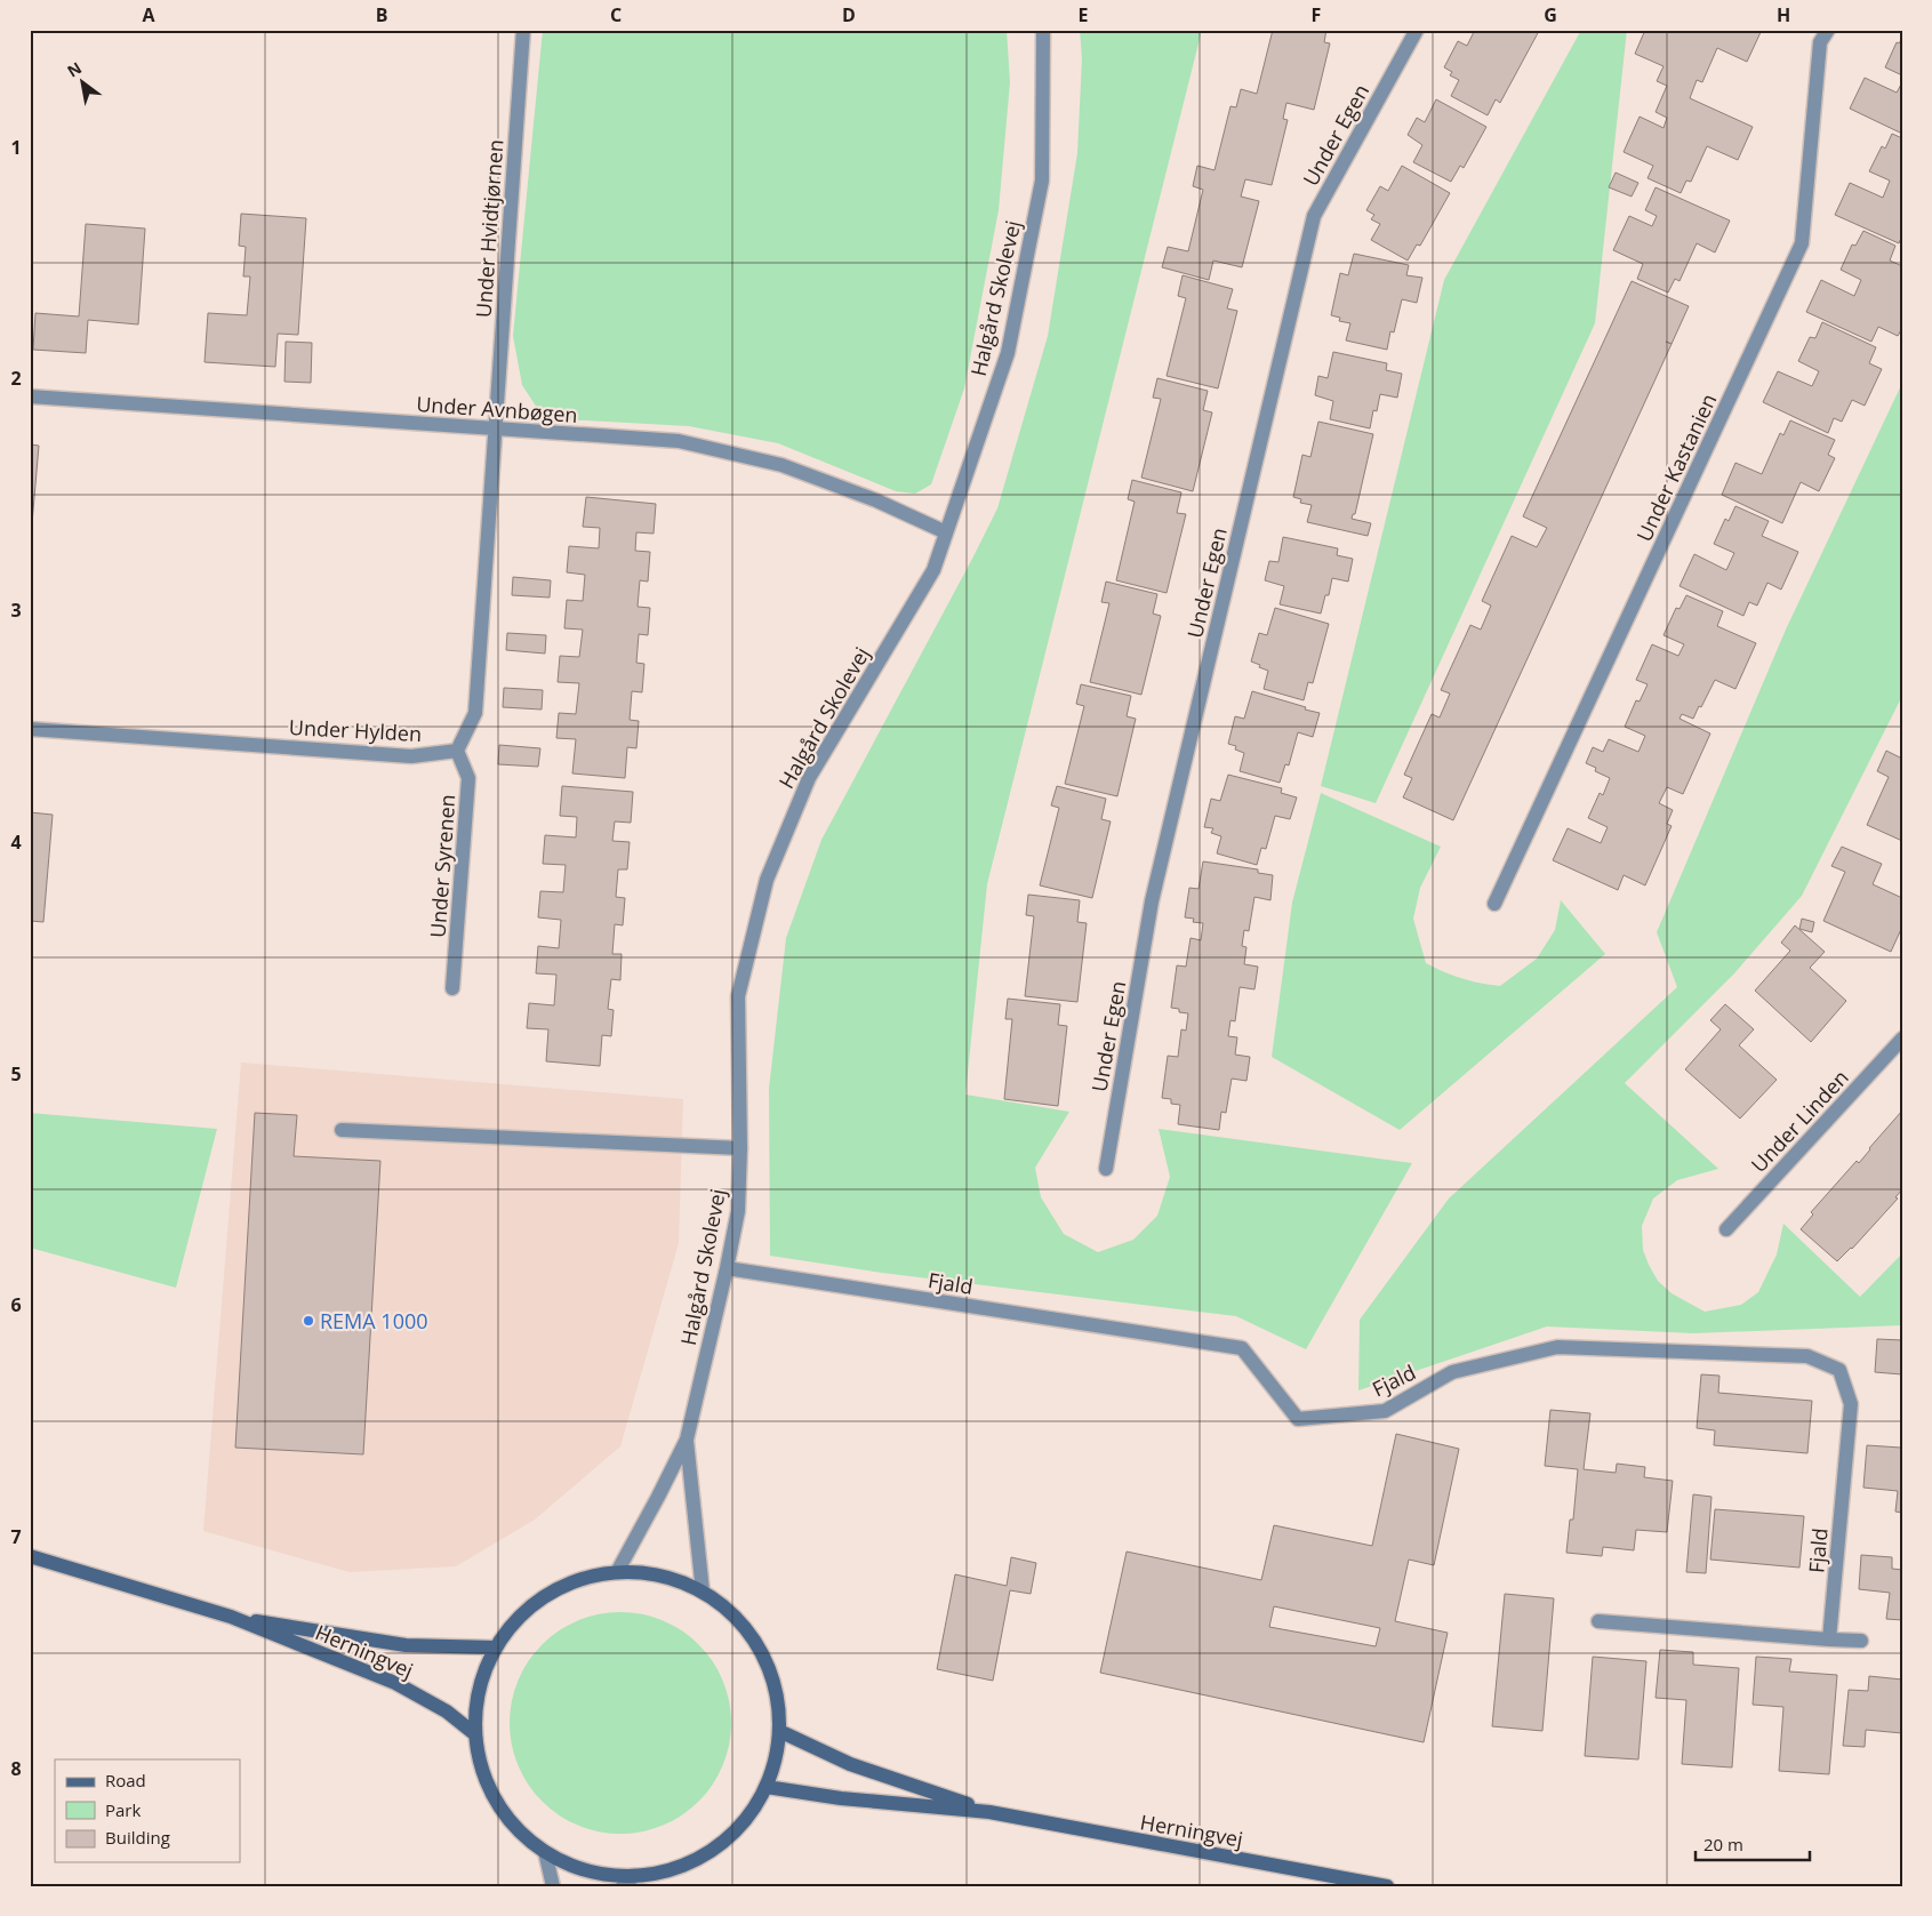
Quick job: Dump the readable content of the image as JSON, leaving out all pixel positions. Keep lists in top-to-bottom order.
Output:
{
  "streets": {
    "main road": ["Herningvej"],
    "street": [
      "Under Egen",
      "Under Hvidtjørnen",
      "Halgård Skolevej",
      "Under Avnbøgen",
      "Under Kastanien",
      "Under Hylden",
      "Under Syrenen",
      "Under Linden",
      "Fjald"
    ]
  },
  "crossings": [
    ["Under Hvidtjørnen", "Under Avnbøgen"],
    ["Halgård Skolevej", "Under Avnbøgen"],
    ["Halgård Skolevej", "Fjald"],
    ["Under Hylden", "Under Syrenen"]
  ],
  "places": ["REMA 1000"],
  "legend": ["Road", "Park", "Building"],
  "scale_bar": "20 m",
  "north": "top left",
  "grid": {
    "columns": [
      "A",
      "B",
      "C",
      "D",
      "E",
      "F",
      "G",
      "H"
    ],
    "rows": [
      "1",
      "2",
      "3",
      "4",
      "5",
      "6",
      "7",
      "8"
    ]
  }
}
